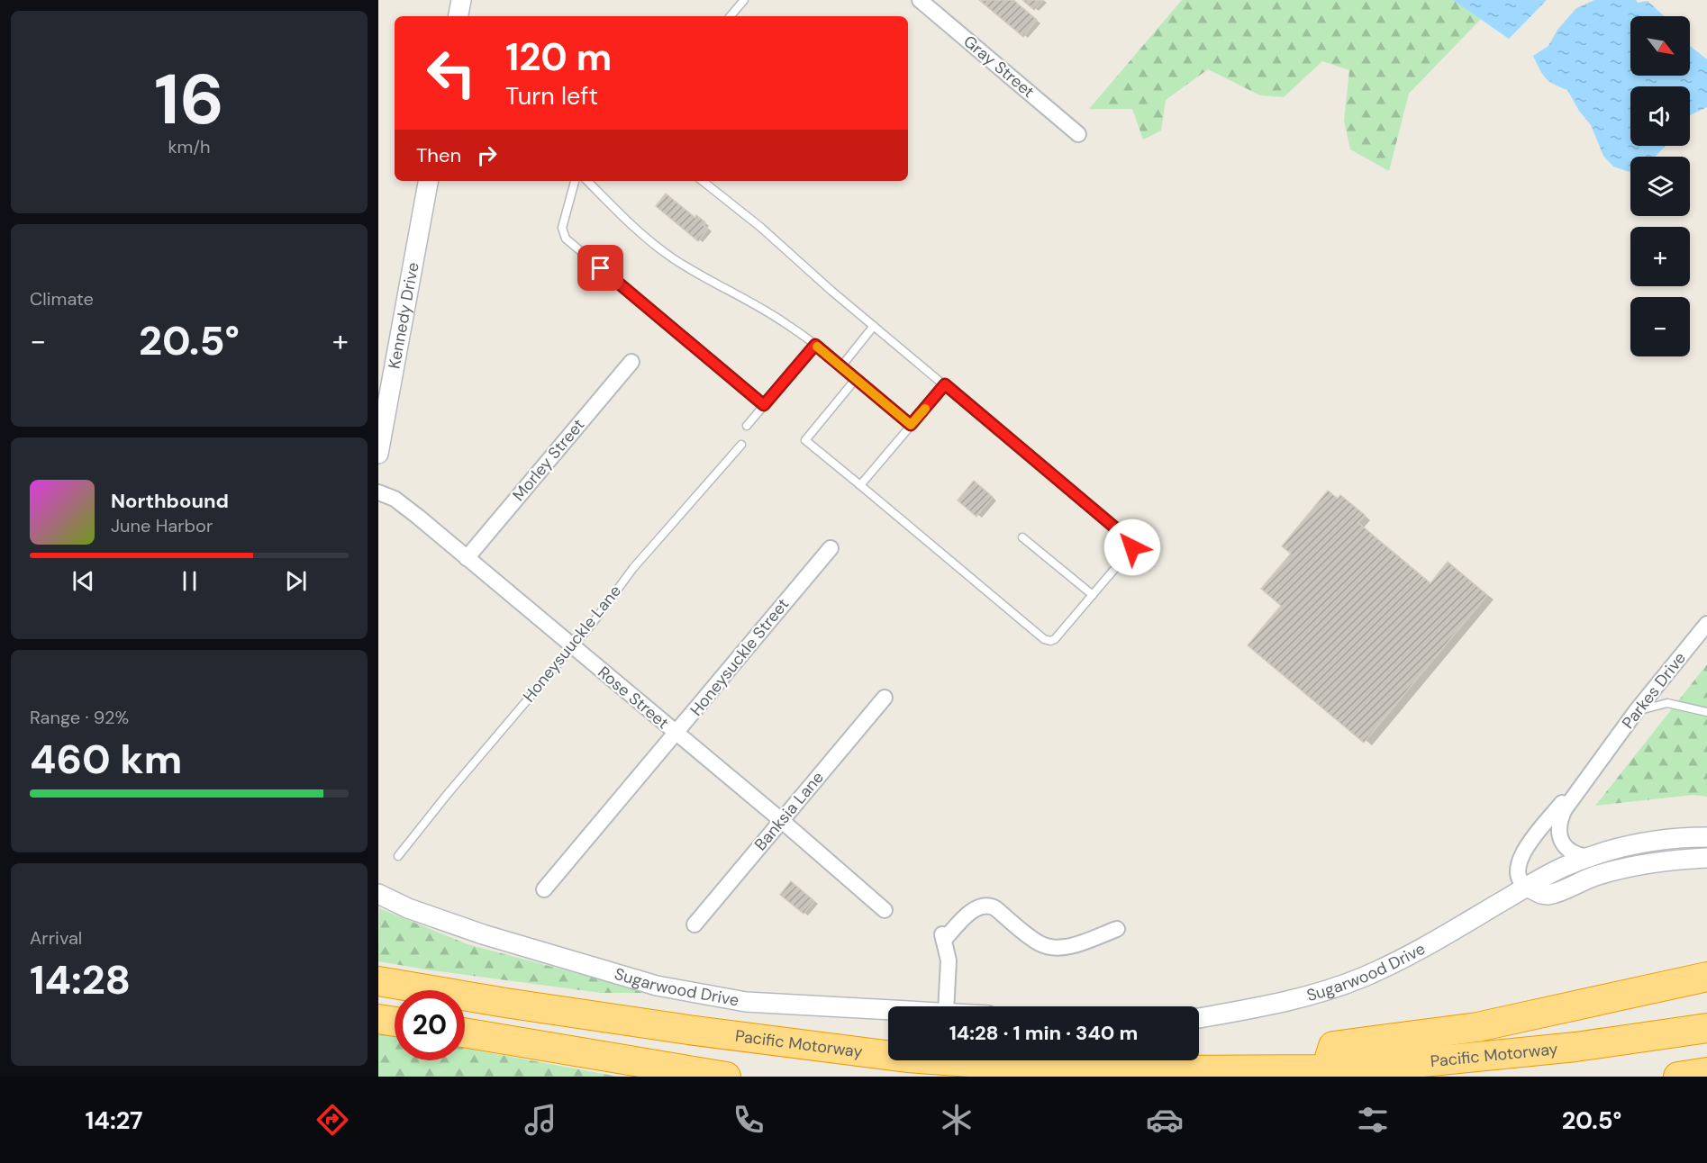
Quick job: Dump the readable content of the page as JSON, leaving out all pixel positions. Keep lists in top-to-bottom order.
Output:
{
  "streets": {
    "highway": ["Pacific Motorway"],
    "street": [
      "Gray Street",
      "Kennedy Drive",
      "Morley Street",
      "Honeysuckle Street",
      "Parkes Drive",
      "Rose Street",
      "Banksia Lane",
      "Sugarwood Drive"
    ],
    "lane": ["Honeysuuckle Lane"]
  },
  "crossings": [
    ["Morley Street", "Rose Street"],
    ["Honeysuuckle Lane", "Rose Street"],
    ["Honeysuckle Street", "Rose Street"],
    ["Parkes Drive", "Sugarwood Drive"],
    ["Rose Street", "Banksia Lane"]
  ],
  "north": "bottom right",
  "page": {
    "tile": [
      ["16", "km/h"],
      "Climate",
      ["Range · 92%", "460 km"],
      ["Arrival", "14:28"]
    ],
    "map_buttons": ["+", "−"],
    "turn": ["120 m", "Turn left"],
    "then": "Then",
    "heat": ["−", "20.5°", "+"],
    "song": ["Northbound", "June Harbor"],
    "limit": "20",
    "trip": "14:28 · 1 min · 340 m",
    "tabs": ["14:27", "20.5°"]
  }
}
